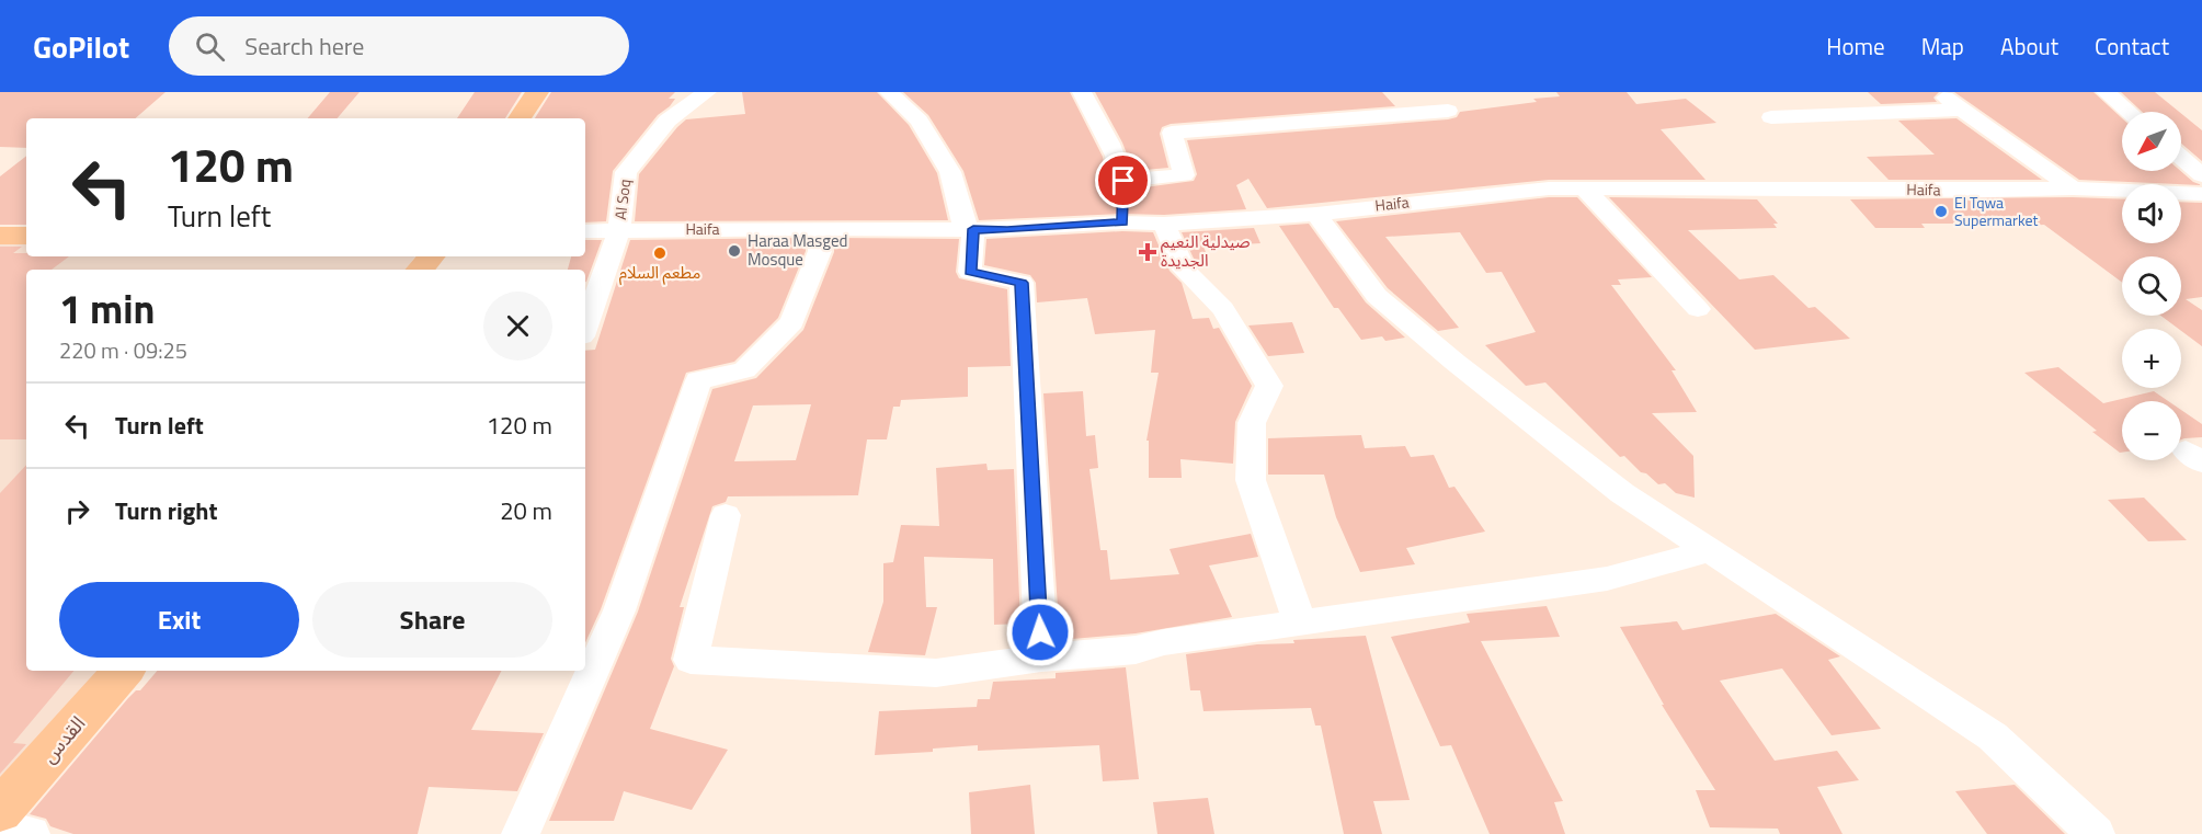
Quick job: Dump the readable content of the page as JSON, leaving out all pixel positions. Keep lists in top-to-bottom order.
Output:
{
  "streets": {
    "main road": ["القدس"],
    "street": ["Haifa", "Al Soq"]
  },
  "crossings": [
    ["Haifa", "Al Soq"]
  ],
  "places": {
    "other": ["El Tqwa Supermarket", "Haraa Masged Mosque", "مطعم السلام"],
    "health": ["صيدلية النعيم الجديدة"]
  },
  "north": "bottom left",
  "page": {
    "header": "GoPilot",
    "search": "Search here",
    "nav": [
      "Home",
      "Map",
      "About",
      "Contact"
    ],
    "map_buttons": ["+", "−"],
    "turn": ["120 m", "Turn left"],
    "heading": ["1 min", "220 m · 09:25"],
    "list": [
      {
        "name": "Turn left",
        "value": "120 m"
      },
      {
        "name": "Turn right",
        "value": "20 m"
      }
    ],
    "buttons": ["Exit", "Share"]
  }
}
